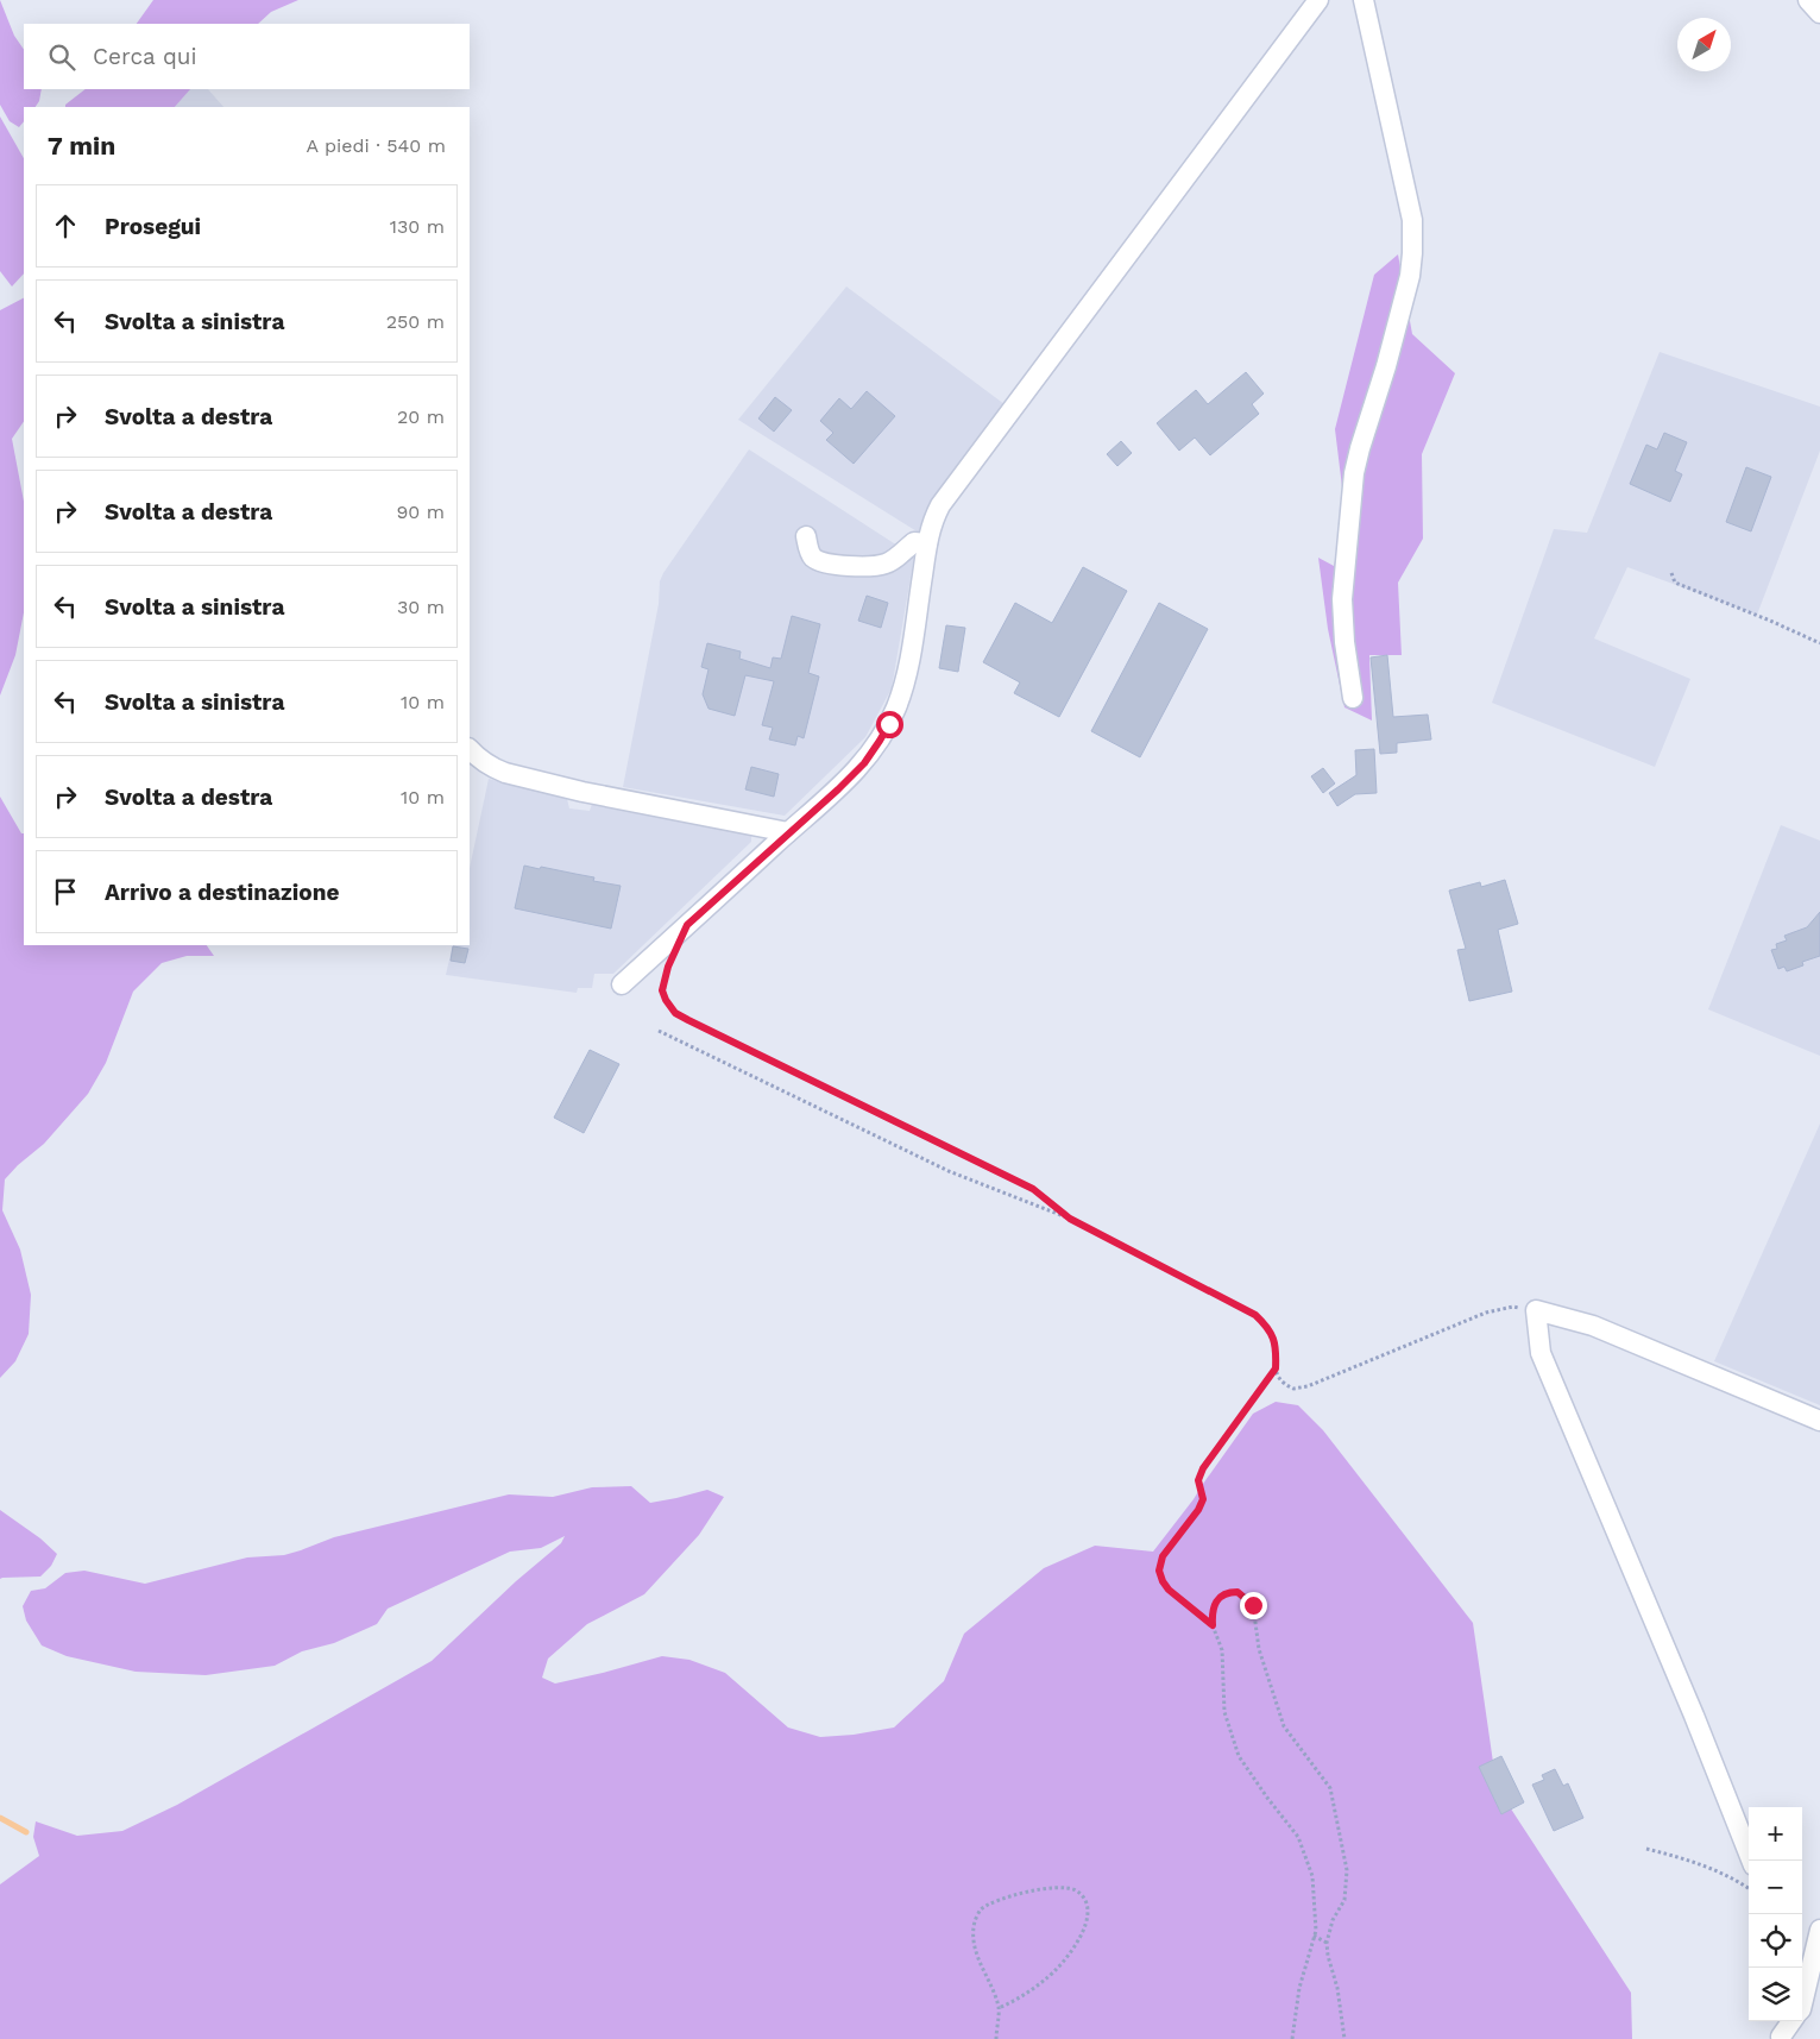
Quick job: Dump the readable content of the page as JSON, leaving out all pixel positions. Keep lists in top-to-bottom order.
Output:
{
  "north": "top right",
  "page": {
    "search": "Cerca qui",
    "heading": ["7 min", "A piedi · 540 m"],
    "list": [
      ["Prosegui", "130 m"],
      ["Svolta a sinistra", "250 m"],
      ["Svolta a destra", "20 m"],
      ["Svolta a destra", "90 m"],
      ["Svolta a sinistra", "30 m"],
      ["Svolta a sinistra", "10 m"],
      ["Svolta a destra", "10 m"],
      "Arrivo a destinazione"
    ],
    "map_buttons": ["+", "−"]
  }
}
